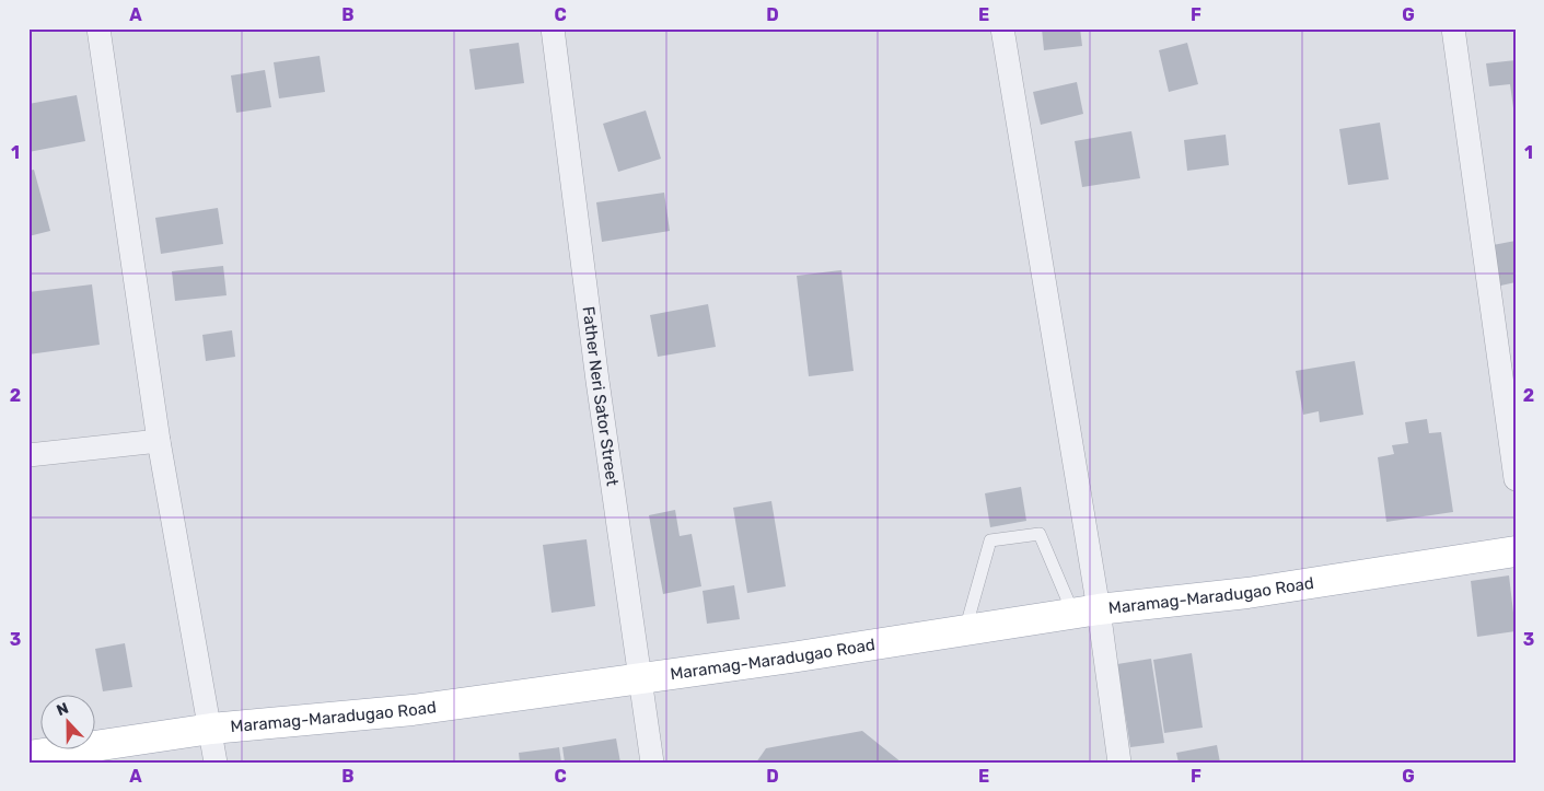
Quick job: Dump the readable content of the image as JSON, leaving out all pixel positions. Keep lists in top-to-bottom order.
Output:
{
  "streets": {
    "main road": ["Maramag-Maradugao Road"],
    "street": ["Father Neri Sator Street"]
  },
  "crossings": [
    ["Father Neri Sator Street", "Maramag-Maradugao Road"]
  ],
  "north": "top",
  "grid": {
    "columns": [
      "A",
      "B",
      "C",
      "D",
      "E",
      "F",
      "G"
    ],
    "rows": ["1", "2", "3"]
  }
}
